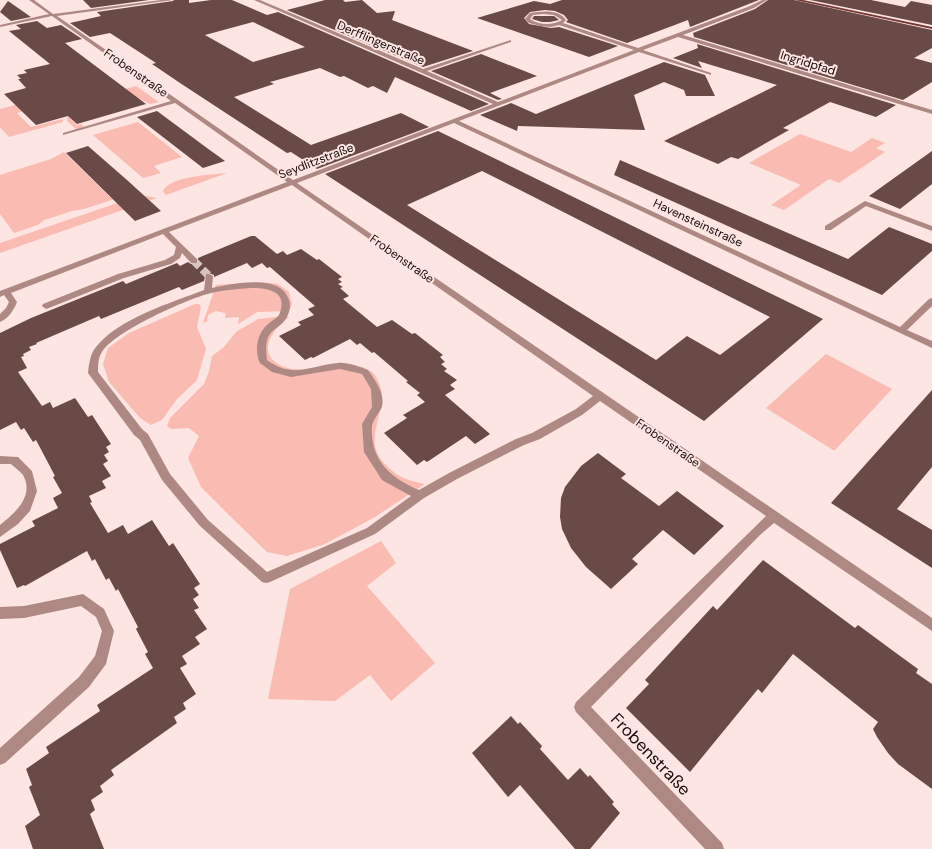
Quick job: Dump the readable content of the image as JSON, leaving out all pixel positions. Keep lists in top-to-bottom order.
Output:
{
  "streets": {
    "street": [
      "Derfflingerstraße",
      "Ingridpfad",
      "Frobenstraße",
      "Seydlitzstraße",
      "Havensteinstraße"
    ]
  },
  "crossings": [
    ["Derfflingerstraße", "Seydlitzstraße"],
    ["Ingridpfad", "Seydlitzstraße"],
    ["Frobenstraße", "Seydlitzstraße"],
    ["Seydlitzstraße", "Havensteinstraße"]
  ]
}
